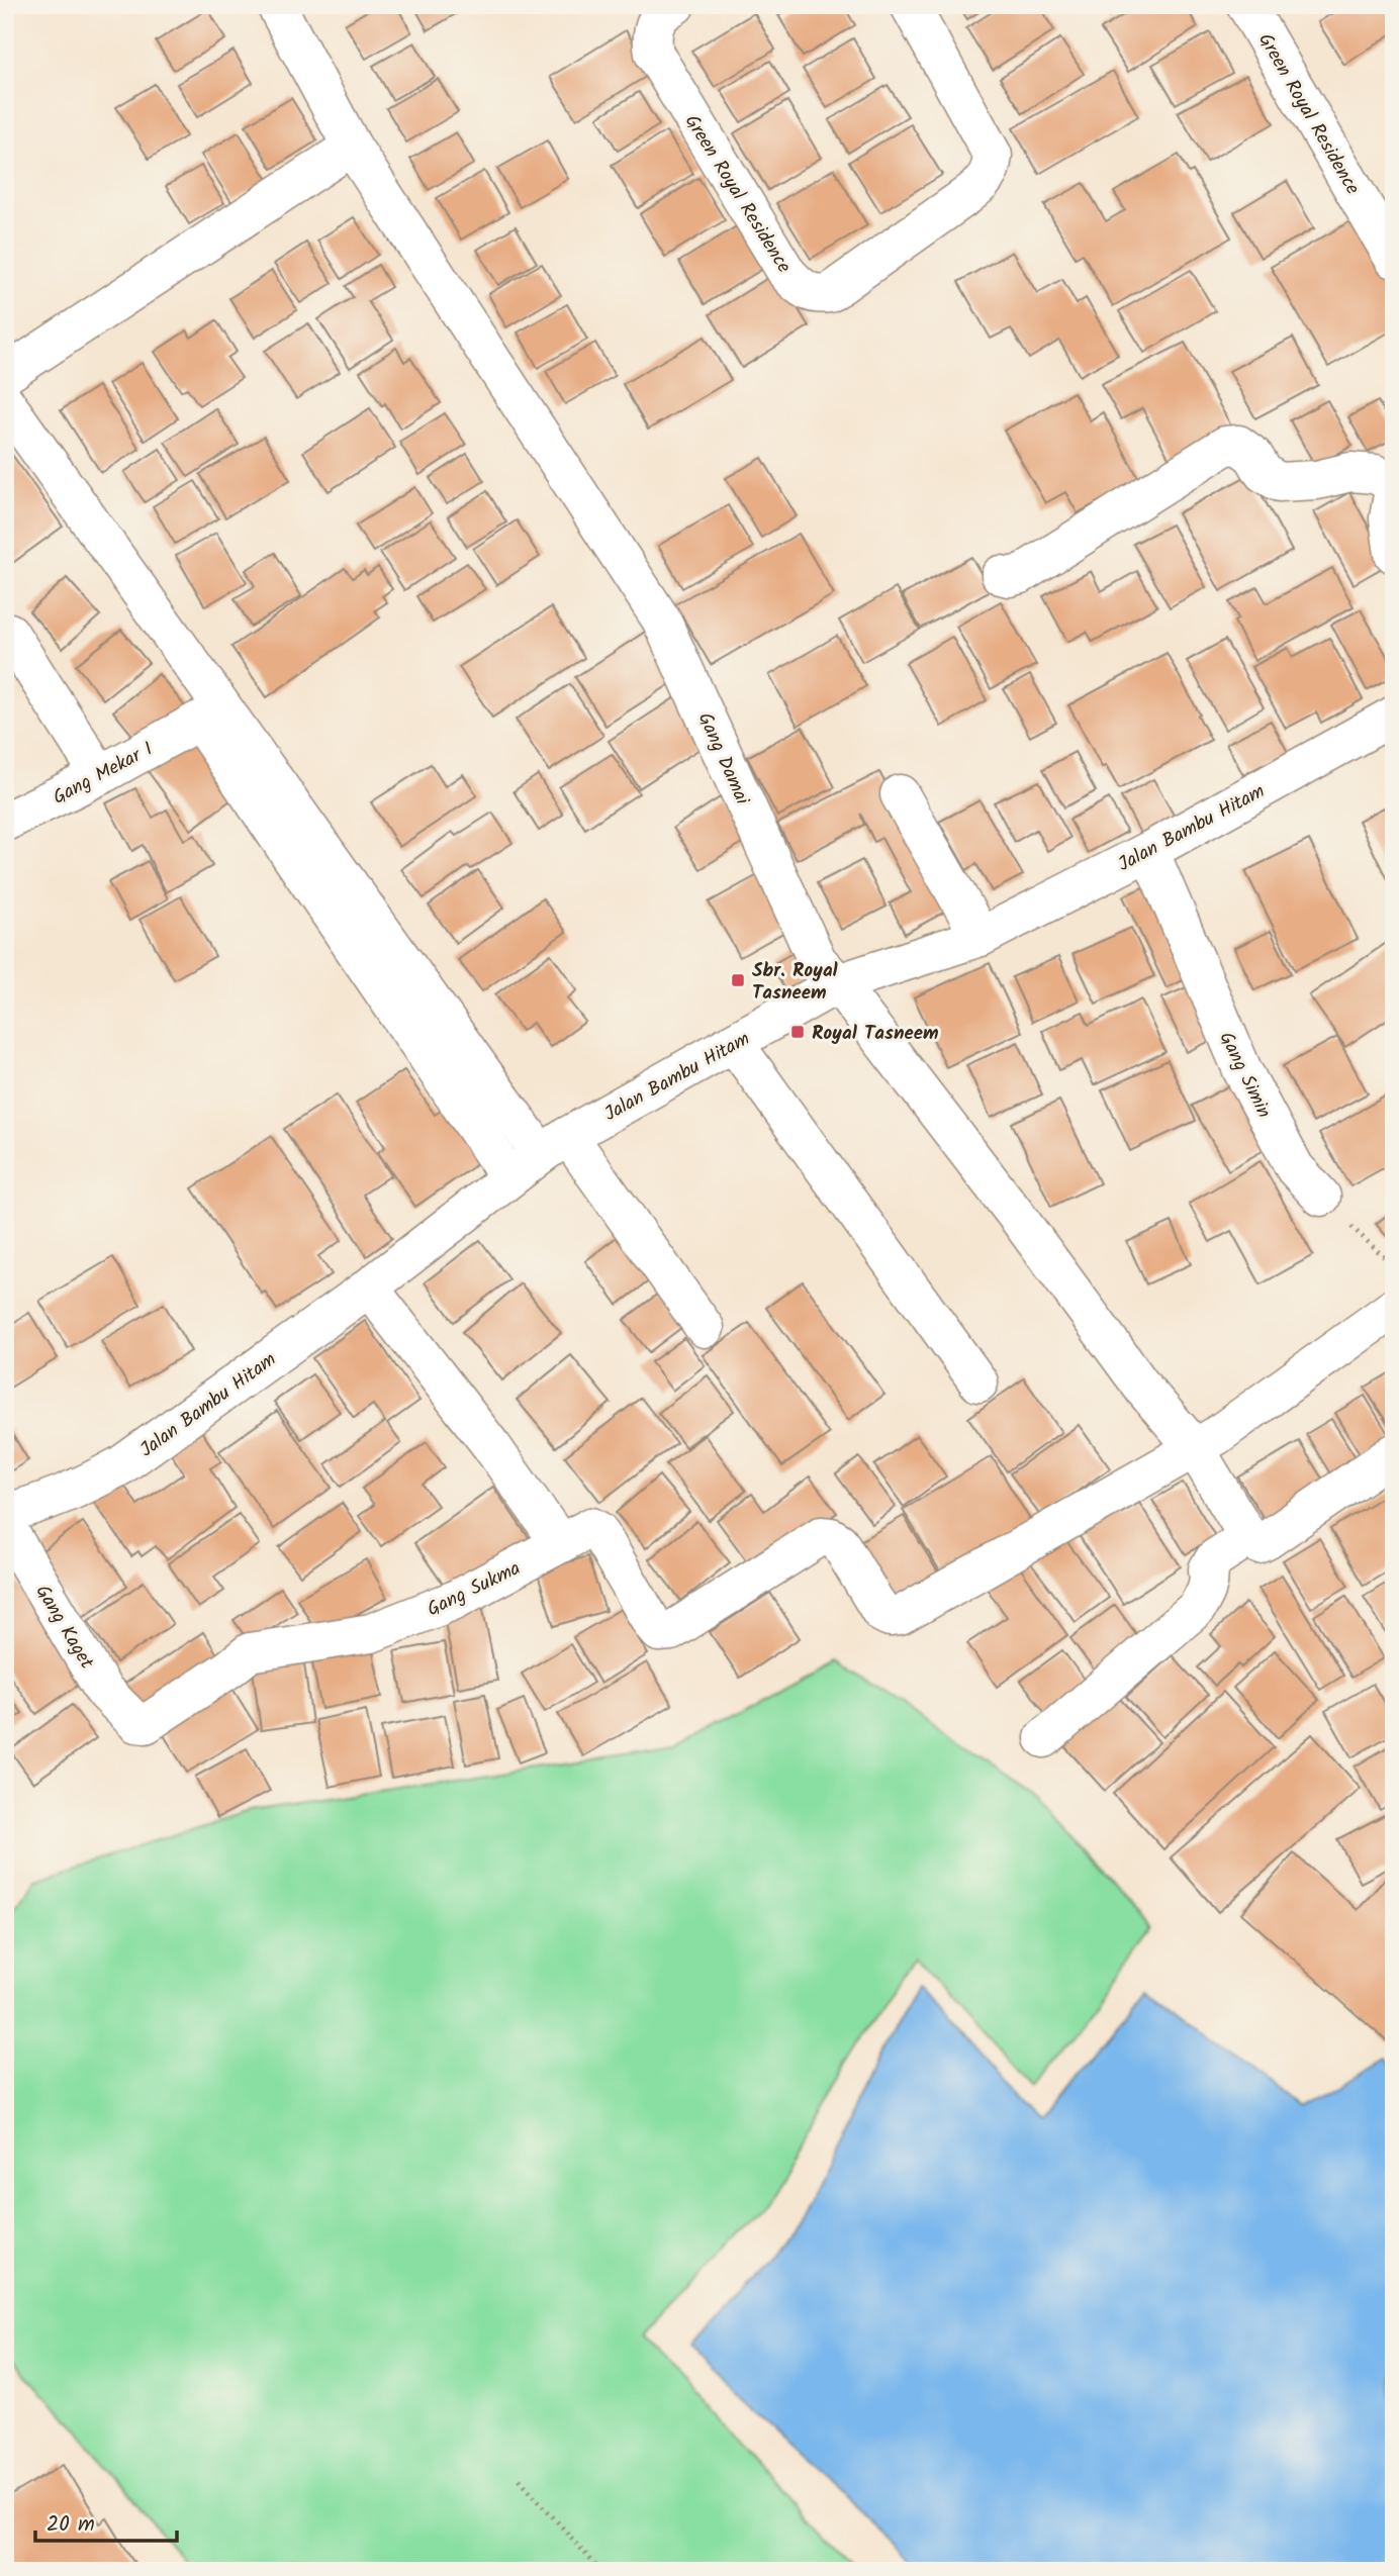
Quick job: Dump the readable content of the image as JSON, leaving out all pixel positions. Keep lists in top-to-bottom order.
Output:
{
  "streets": {
    "street": [
      "Green Royal Residence",
      "Gang Damai",
      "Gang Mekar I",
      "Jalan Bambu Hitam",
      "Gang Simin",
      "Gang Sukma",
      "Gang Kaget"
    ]
  },
  "crossings": [
    ["Gang Damai", "Jalan Bambu Hitam"],
    ["Gang Mekar I", "Jalan Bambu Hitam"],
    ["Jalan Bambu Hitam", "Gang Simin"],
    ["Gang Sukma", "Gang Kaget"]
  ],
  "places": {
    "transit": ["Sbr. Royal Tasneem", "Royal Tasneem"]
  },
  "scale_bar": "20 m"
}
